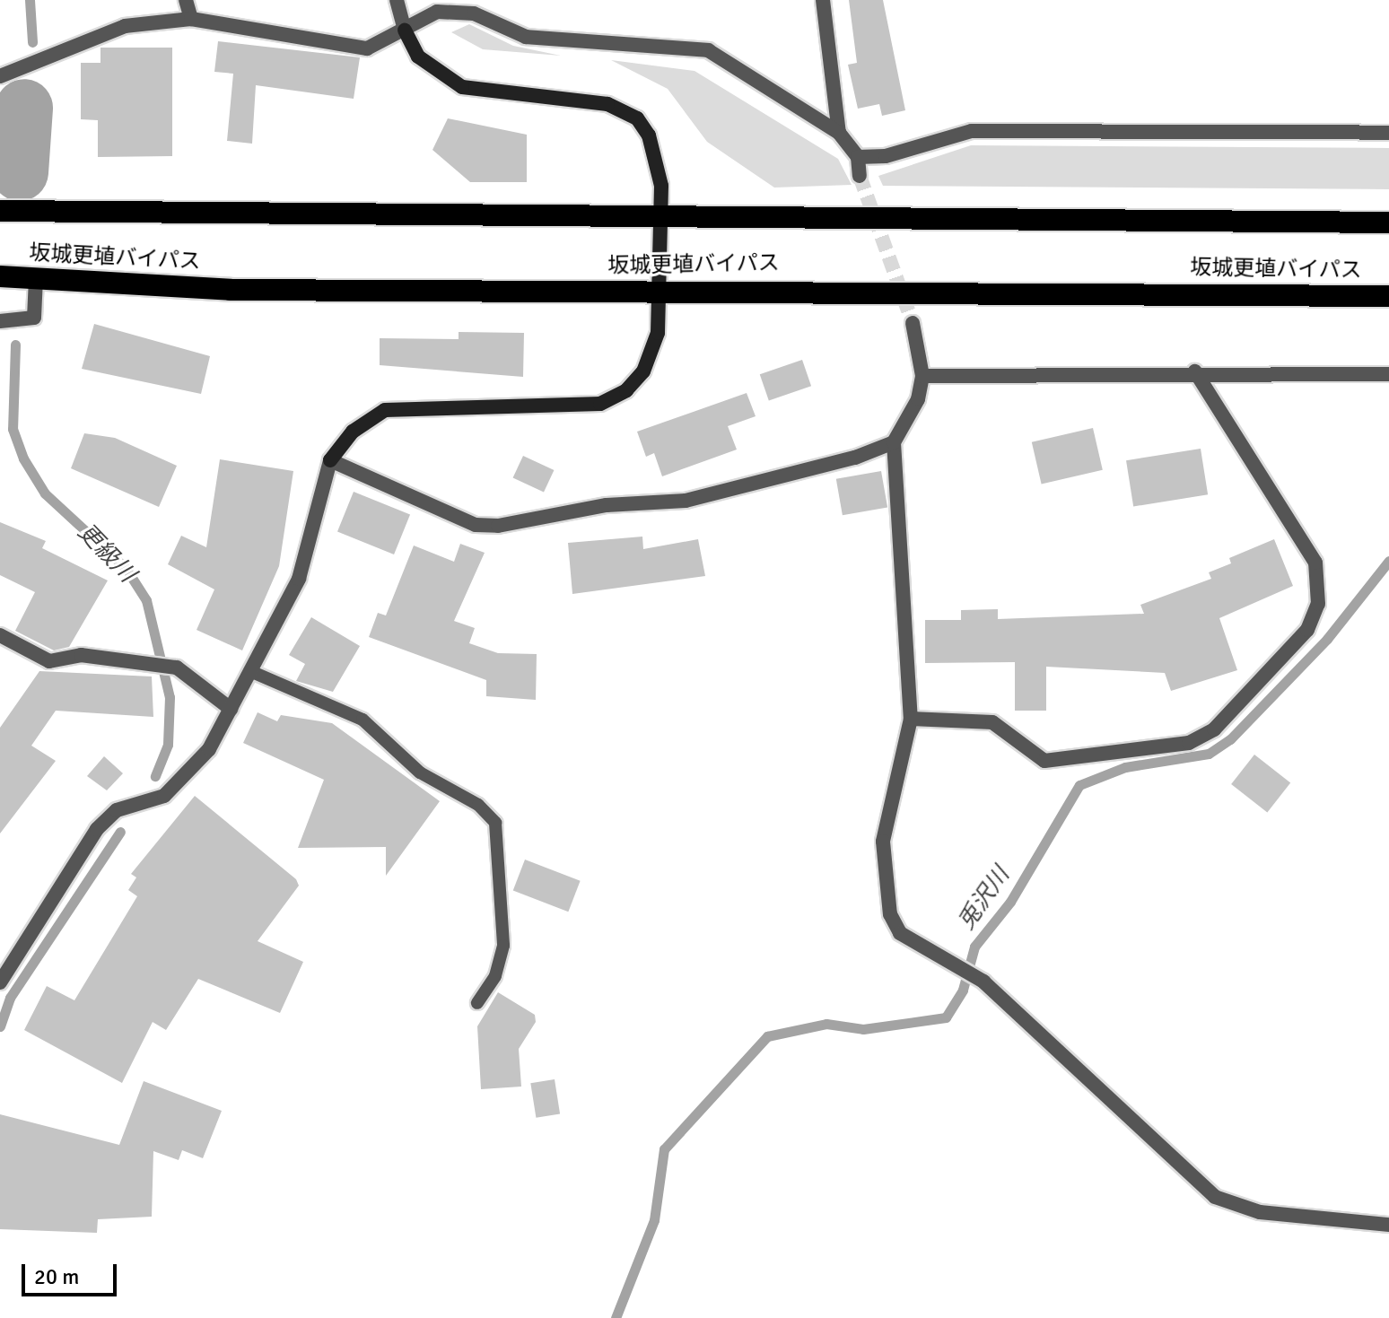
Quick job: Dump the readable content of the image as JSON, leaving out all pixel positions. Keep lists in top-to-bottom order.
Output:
{
  "streets": {
    "highway": ["坂城更埴バイパス"]
  },
  "water": ["更級川", "兎沢川"],
  "scale_bar": "20 m"
}
